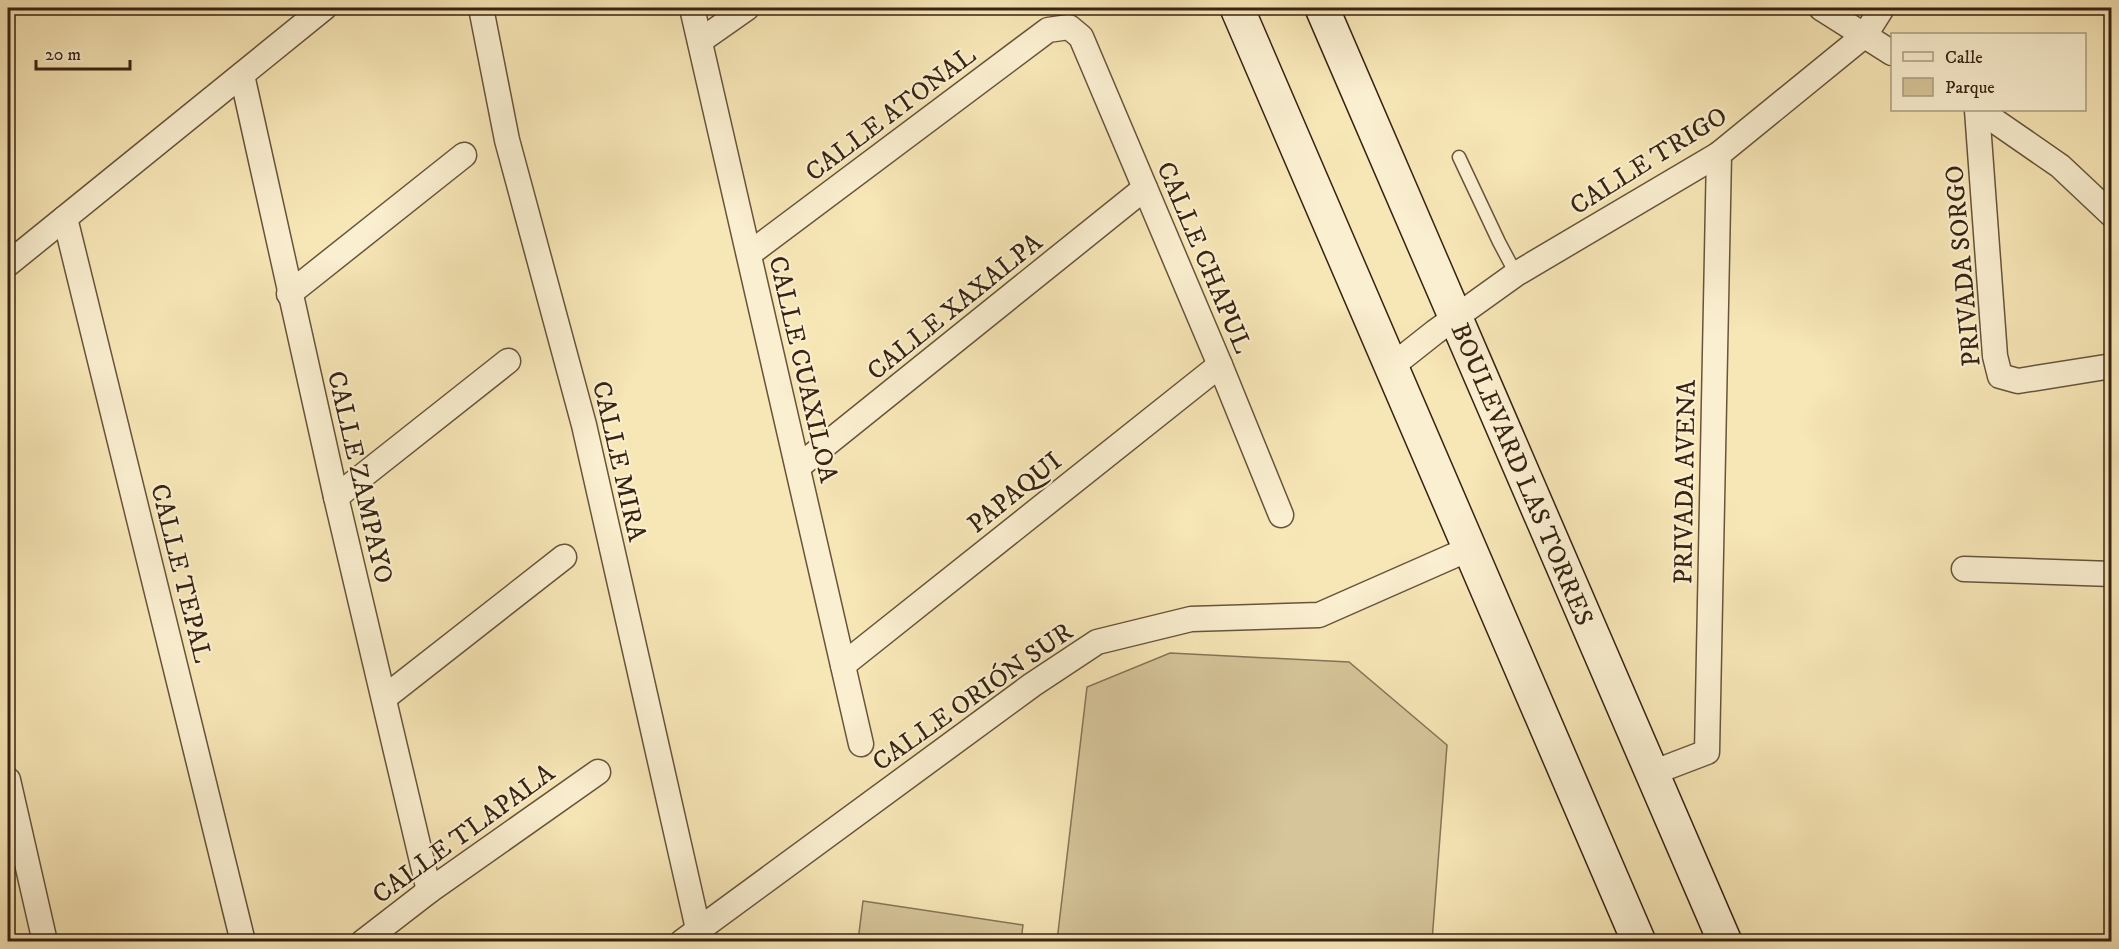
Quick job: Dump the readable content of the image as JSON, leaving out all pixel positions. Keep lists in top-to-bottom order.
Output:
{
  "streets": {
    "main road": ["BOULEVARD LAS TORRES"],
    "street": [
      "CALLE ATONAL",
      "CALLE TRIGO",
      "CALLE CHAPUL",
      "PRIVADA SORGO",
      "CALLE XAXALPA",
      "CALLE CUAXILOA",
      "CALLE MIRA",
      "CALLE ZAMPAYO",
      "PRIVADA AVENA",
      "PAPAQUI",
      "CALLE TEPAL",
      "CALLE ORIÓN SUR",
      "CALLE TLAPALA"
    ]
  },
  "crossings": [
    ["CALLE ATONAL", "CALLE CHAPUL"],
    ["CALLE ATONAL", "CALLE CUAXILOA"],
    ["CALLE TRIGO", "BOULEVARD LAS TORRES"],
    ["CALLE TRIGO", "PRIVADA AVENA"],
    ["CALLE CHAPUL", "CALLE XAXALPA"],
    ["CALLE CHAPUL", "PAPAQUI"],
    ["CALLE XAXALPA", "CALLE CUAXILOA"],
    ["CALLE CUAXILOA", "PAPAQUI"],
    ["CALLE MIRA", "CALLE ORIÓN SUR"],
    ["BOULEVARD LAS TORRES", "PRIVADA AVENA"],
    ["CALLE ZAMPAYO", "CALLE TLAPALA"]
  ],
  "legend": ["Calle", "Parque"],
  "scale_bar": "20 m"
}
